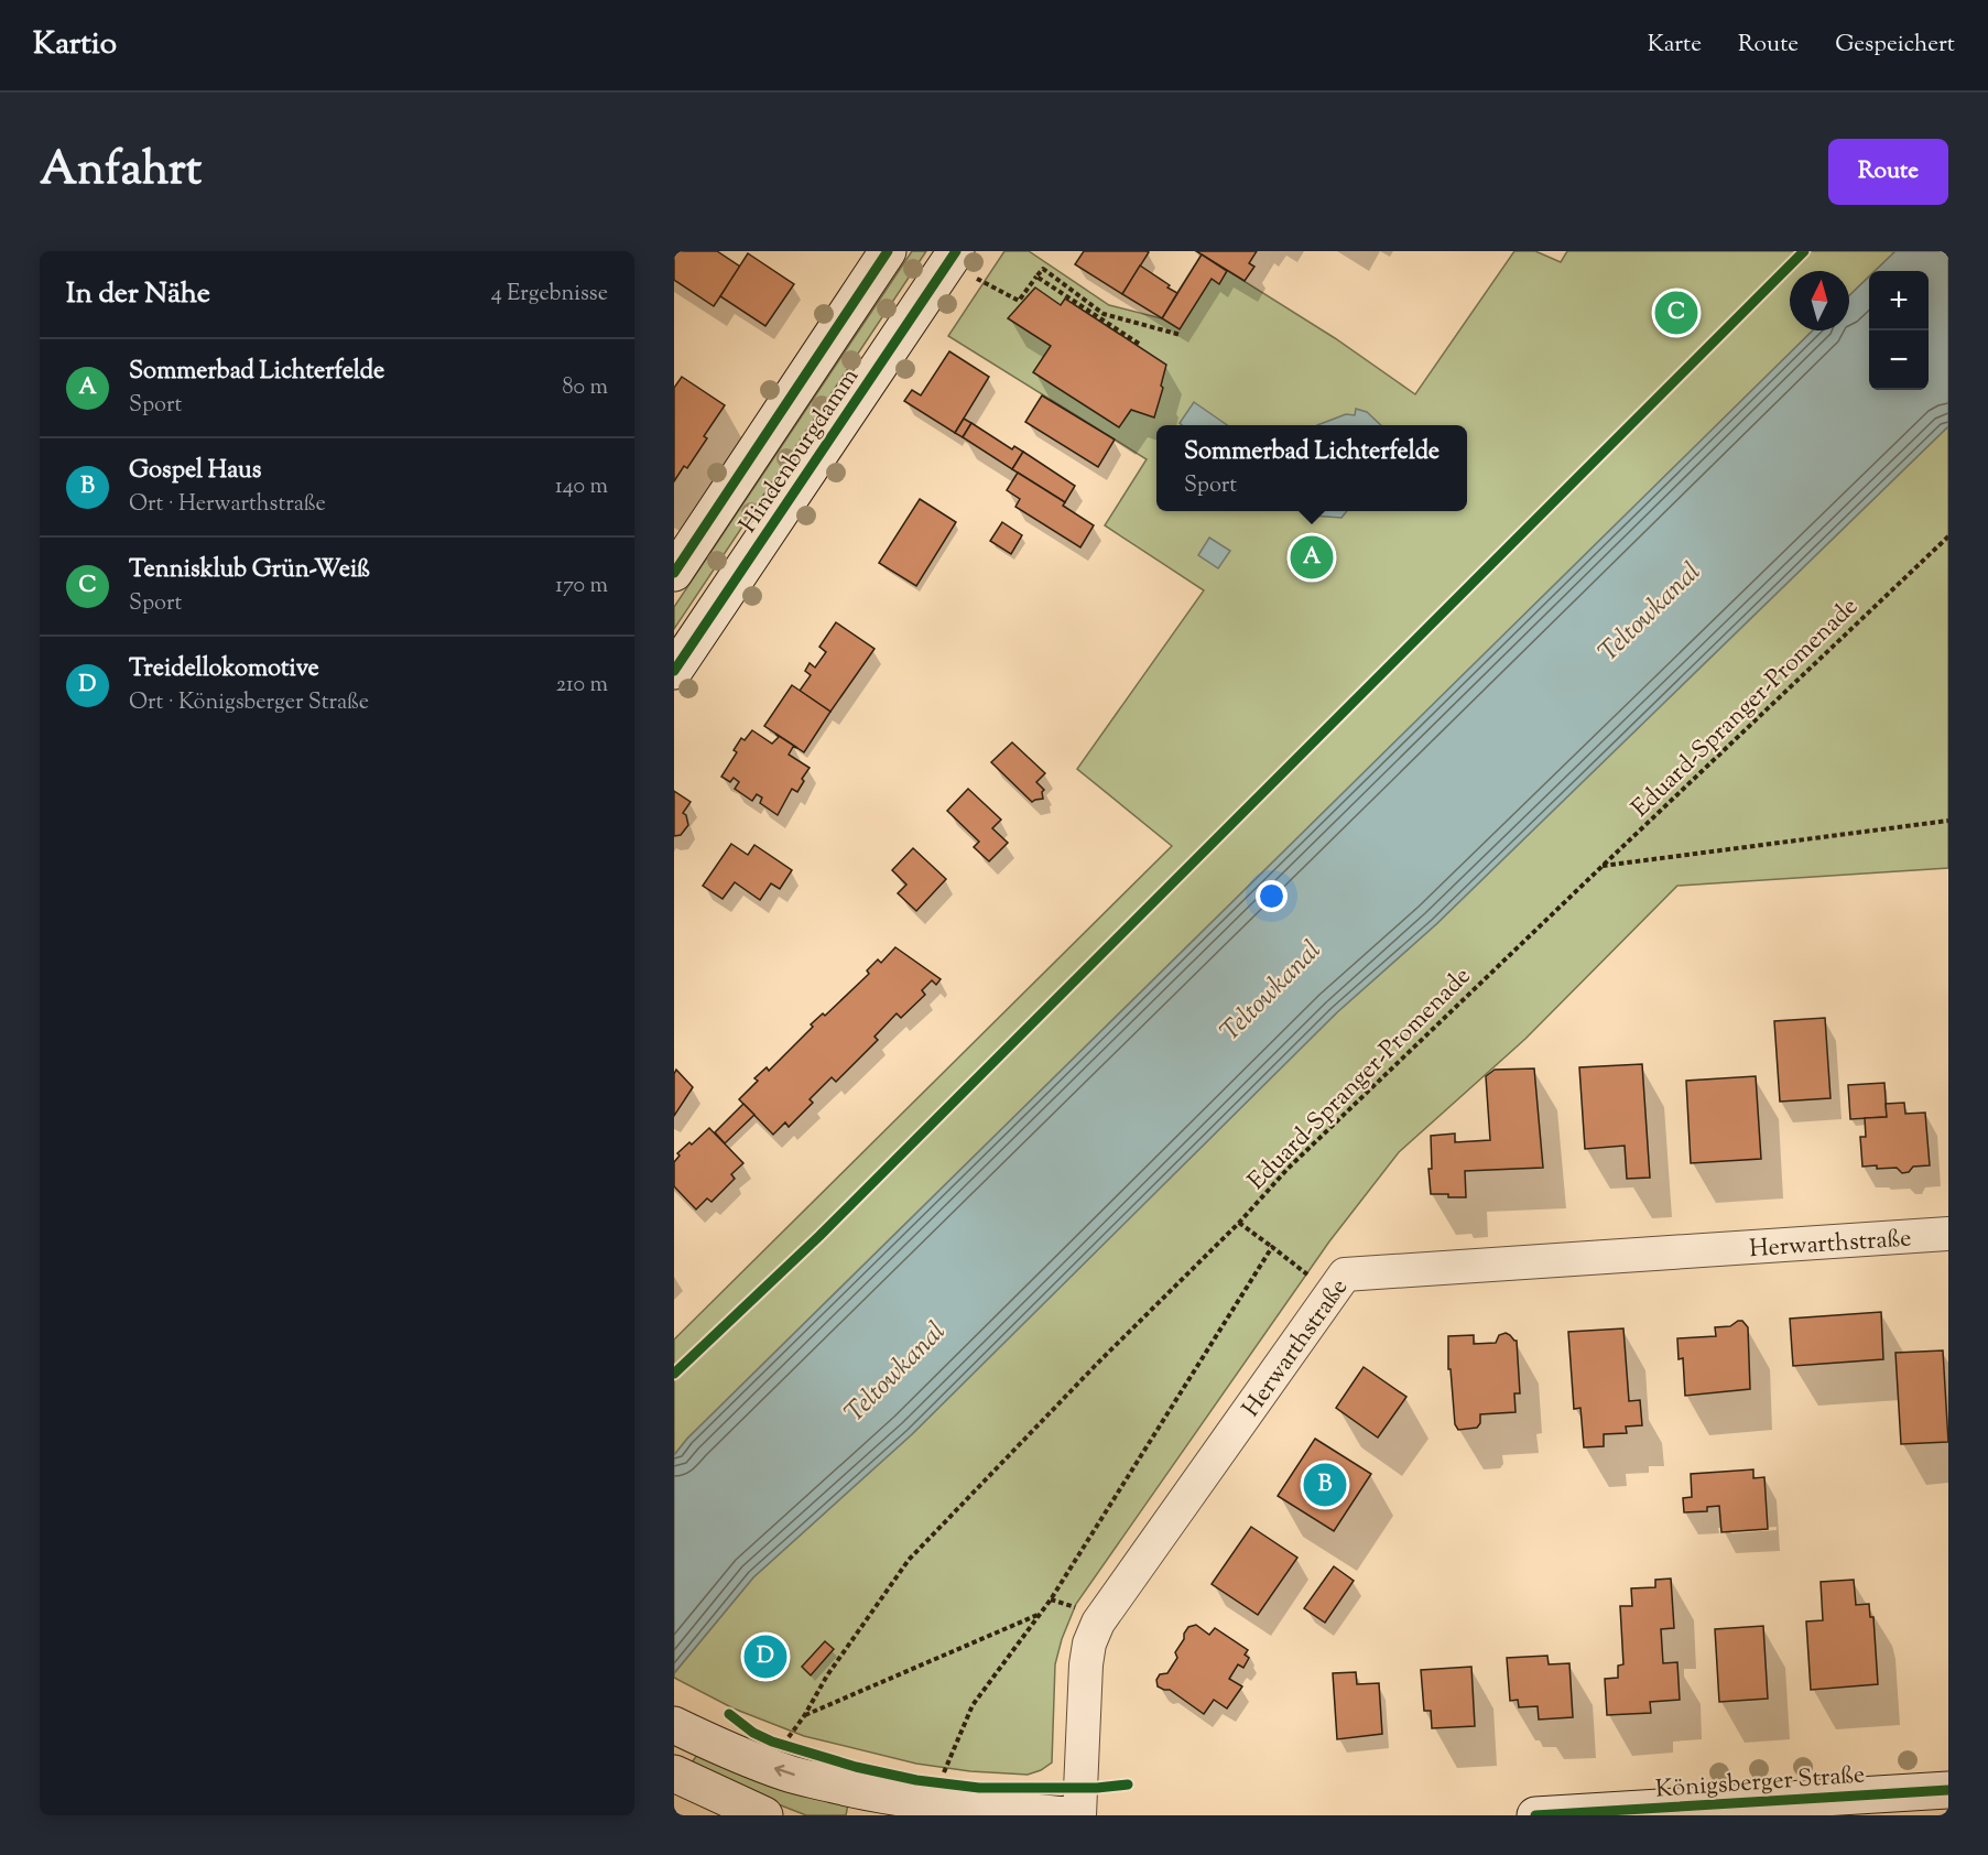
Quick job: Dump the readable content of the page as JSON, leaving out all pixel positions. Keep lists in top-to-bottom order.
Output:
{
  "streets": {
    "main road": ["Hindenburgdamm", "Königsberger Straße"],
    "street": ["Herwarthstraße"],
    "path": ["Eduard-Spranger-Promenade"]
  },
  "water": ["Teltowkanal"],
  "north": "top",
  "page": {
    "header": "Kartio",
    "nav": ["Karte", "Route", "Gespeichert"],
    "title": "Anfahrt",
    "buttons": "Route",
    "heading": ["In der Nähe", "4 Ergebnisse"],
    "map_buttons": ["+", "−"],
    "pins": [
      "C",
      "A",
      "B",
      "D"
    ],
    "list": [
      {
        "mark": "A",
        "name": "Sommerbad Lichterfelde",
        "note": "Sport",
        "value": "80 m"
      },
      {
        "mark": "B",
        "name": "Gospel Haus",
        "note": "Ort · Herwarthstraße",
        "value": "140 m"
      },
      {
        "mark": "C",
        "name": "Tennisklub Grün-Weiß",
        "note": "Sport",
        "value": "170 m"
      },
      {
        "mark": "D",
        "name": "Treidellokomotive",
        "note": "Ort · Königsberger Straße",
        "value": "210 m"
      }
    ],
    "popup": ["Sommerbad Lichterfelde", "Sport"]
  }
}
